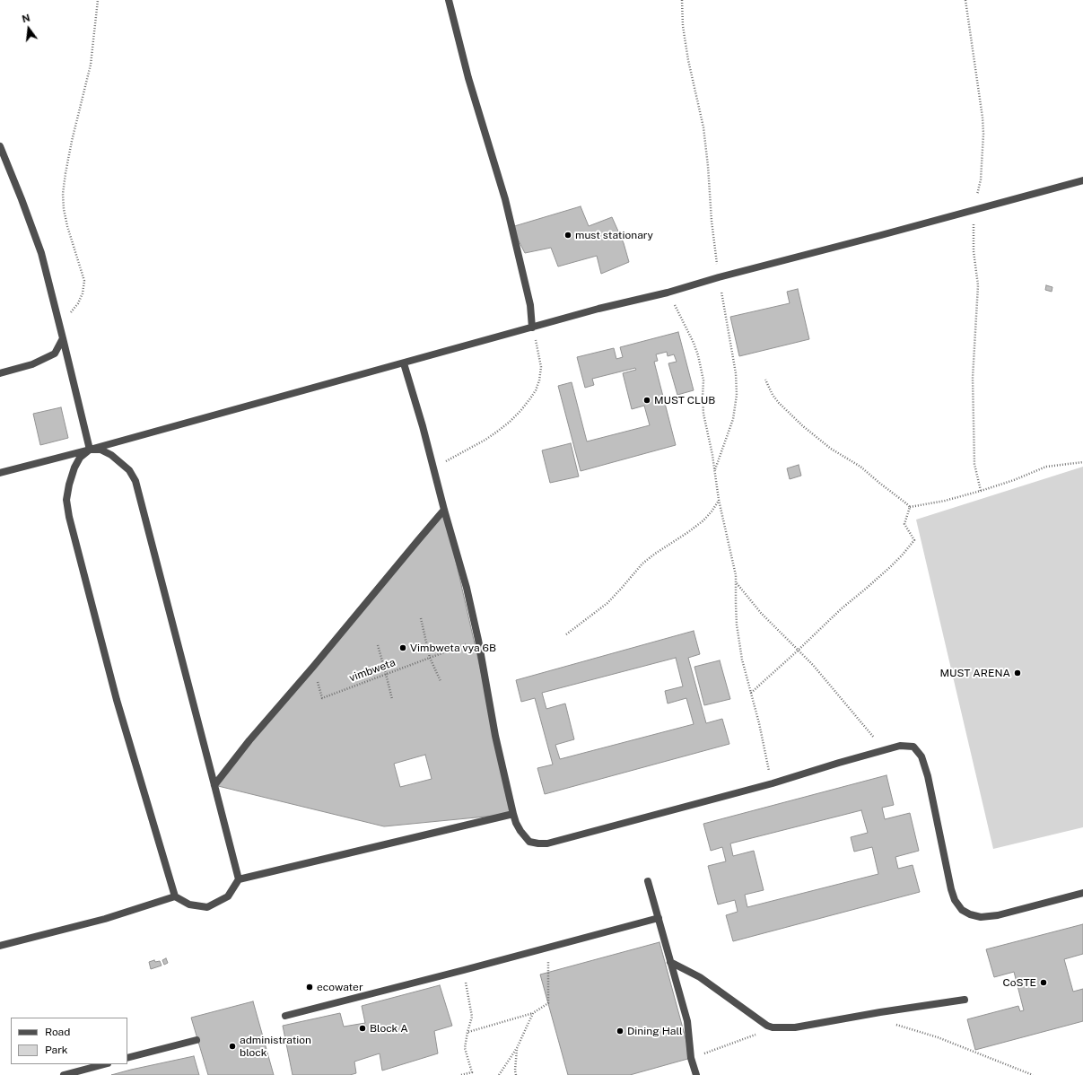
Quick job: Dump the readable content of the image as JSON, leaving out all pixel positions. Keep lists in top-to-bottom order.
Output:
{
  "streets": {
    "path": ["vimbweta"]
  },
  "places": [
    "must stationary",
    "MUST CLUB",
    "Vimbweta vya 6B",
    "MUST ARENA",
    "CoSTE",
    "ecowater",
    "Block A",
    "Dining Hall",
    "administration block"
  ],
  "legend": ["Road", "Park"],
  "north": "top"
}
